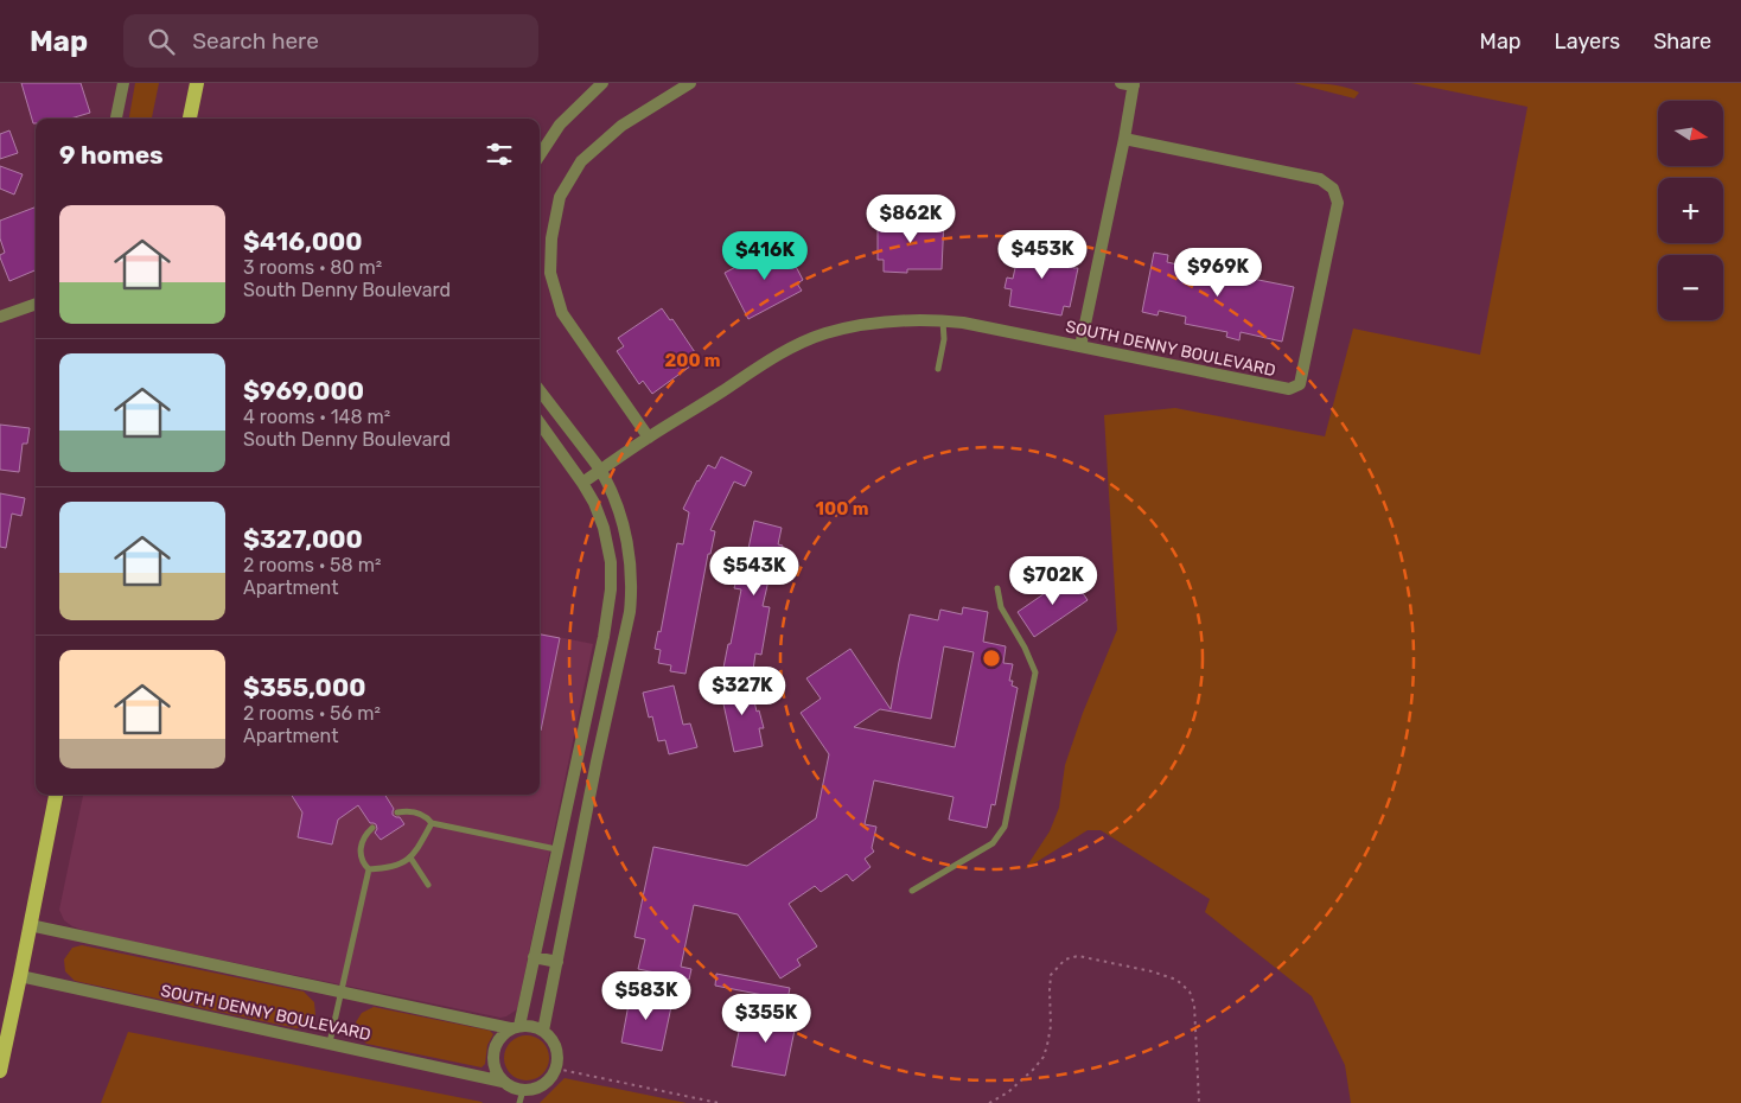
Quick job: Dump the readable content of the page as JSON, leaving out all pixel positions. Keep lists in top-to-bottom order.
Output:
{
  "streets": {
    "street": ["SOUTH DENNY BOULEVARD"]
  },
  "north": "right",
  "page": {
    "header": "Map",
    "search": "Search here",
    "nav": ["Map", "Layers", "Share"],
    "map_buttons": ["+", "−"],
    "heading": "9 homes",
    "list": [
      {
        "name": "$416,000",
        "note": "3 rooms · 80 m² · South Denny Boulevard"
      },
      {
        "name": "$969,000",
        "note": "4 rooms · 148 m² · South Denny Boulevard"
      },
      {
        "name": "$327,000",
        "note": "2 rooms · 58 m² · Apartment"
      },
      {
        "name": "$355,000",
        "note": "2 rooms · 56 m² · Apartment"
      }
    ],
    "price": [
      "$862K",
      "$453K",
      "$416K",
      "$969K",
      "$543K",
      "$702K",
      "$327K",
      "$583K",
      "$355K"
    ]
  },
  "rings": ["200 m", "100 m"]
}
